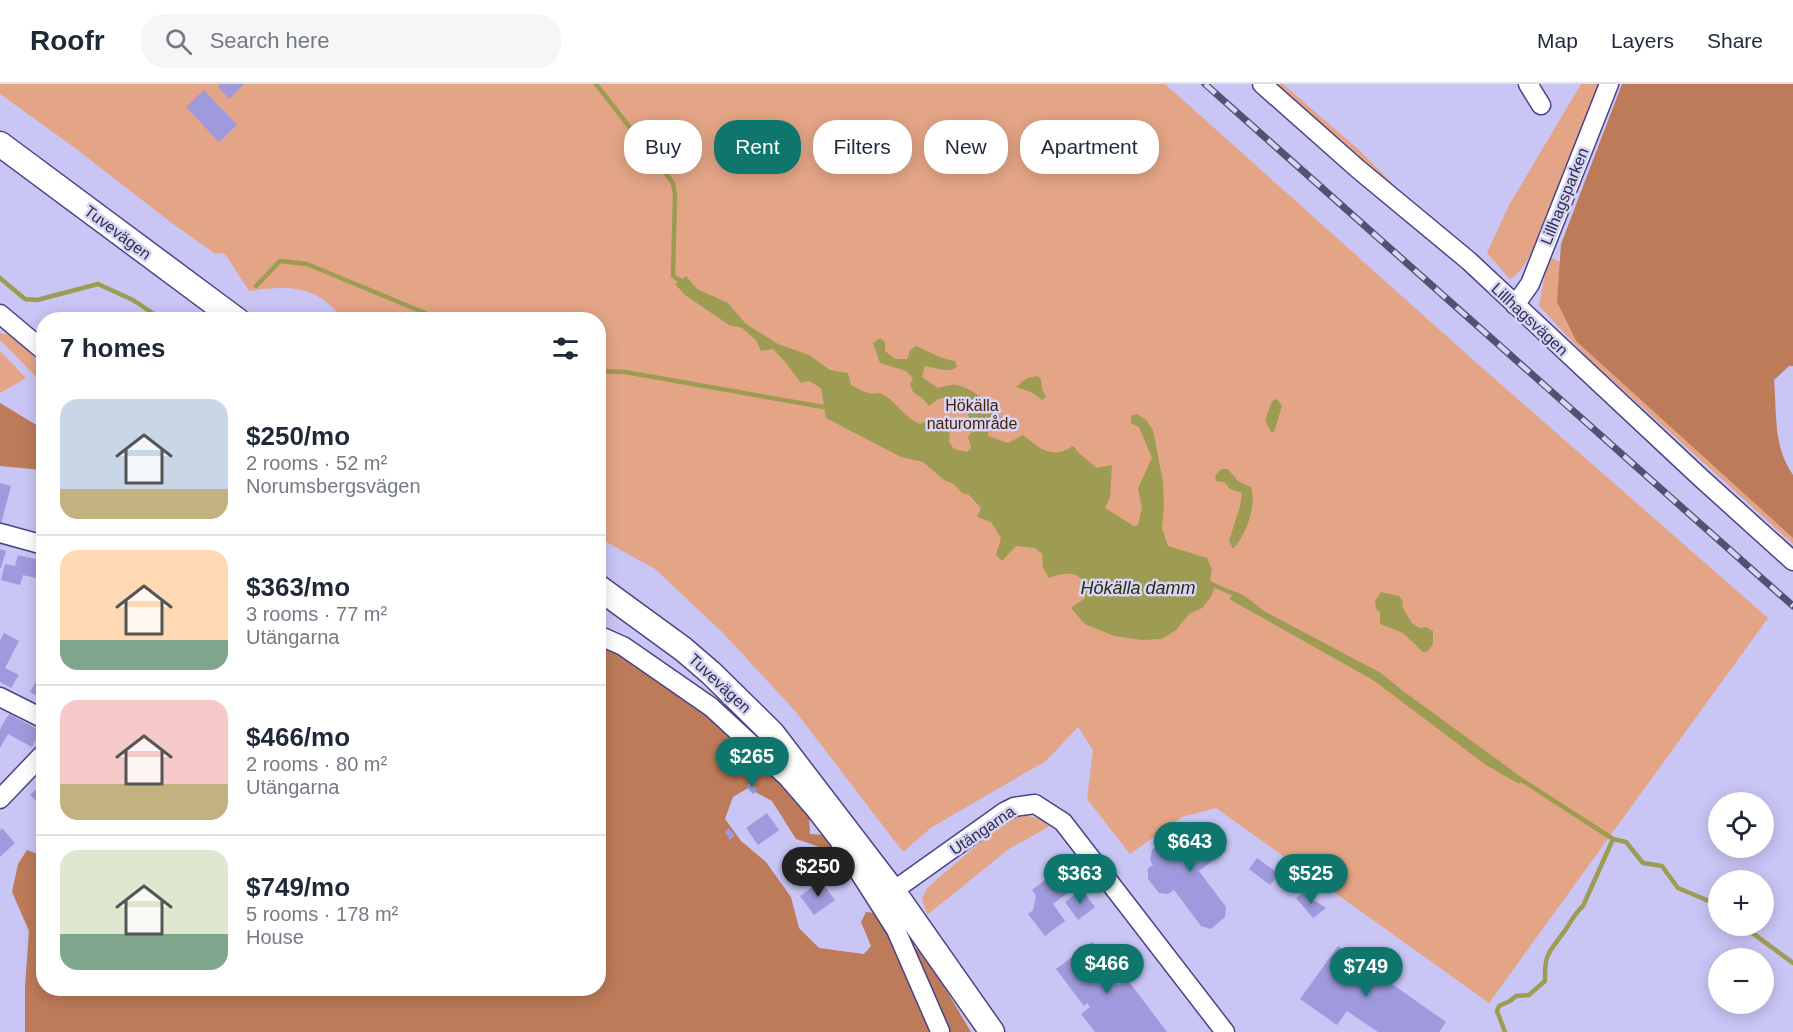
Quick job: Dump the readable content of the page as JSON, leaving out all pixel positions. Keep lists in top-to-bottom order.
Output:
{
  "streets": {
    "main road": ["Tuvevägen"],
    "street": ["Lillhagsparken", "Lillhagsvägen", "Utängarna"]
  },
  "crossings": [
    ["Lillhagsparken", "Lillhagsvägen"],
    ["Tuvevägen", "Utängarna"]
  ],
  "water": ["Hökälla damm"],
  "parks": ["Hökälla naturområde"],
  "page": {
    "header": "Roofr",
    "search": "Search here",
    "nav": ["Map", "Layers", "Share"],
    "chip": [
      "Buy",
      "Rent",
      "Filters",
      "New",
      "Apartment"
    ],
    "heading": "7 homes",
    "list": [
      {
        "name": "$250/mo",
        "note": "2 rooms · 52 m² · Norumsbergsvägen"
      },
      {
        "name": "$363/mo",
        "note": "3 rooms · 77 m² · Utängarna"
      },
      {
        "name": "$466/mo",
        "note": "2 rooms · 80 m² · Utängarna"
      },
      {
        "name": "$749/mo",
        "note": "5 rooms · 178 m² · House"
      }
    ],
    "price": [
      "$265",
      "$643",
      "$250",
      "$363",
      "$525",
      "$466",
      "$749"
    ],
    "map_buttons": ["+", "−"]
  }
}
